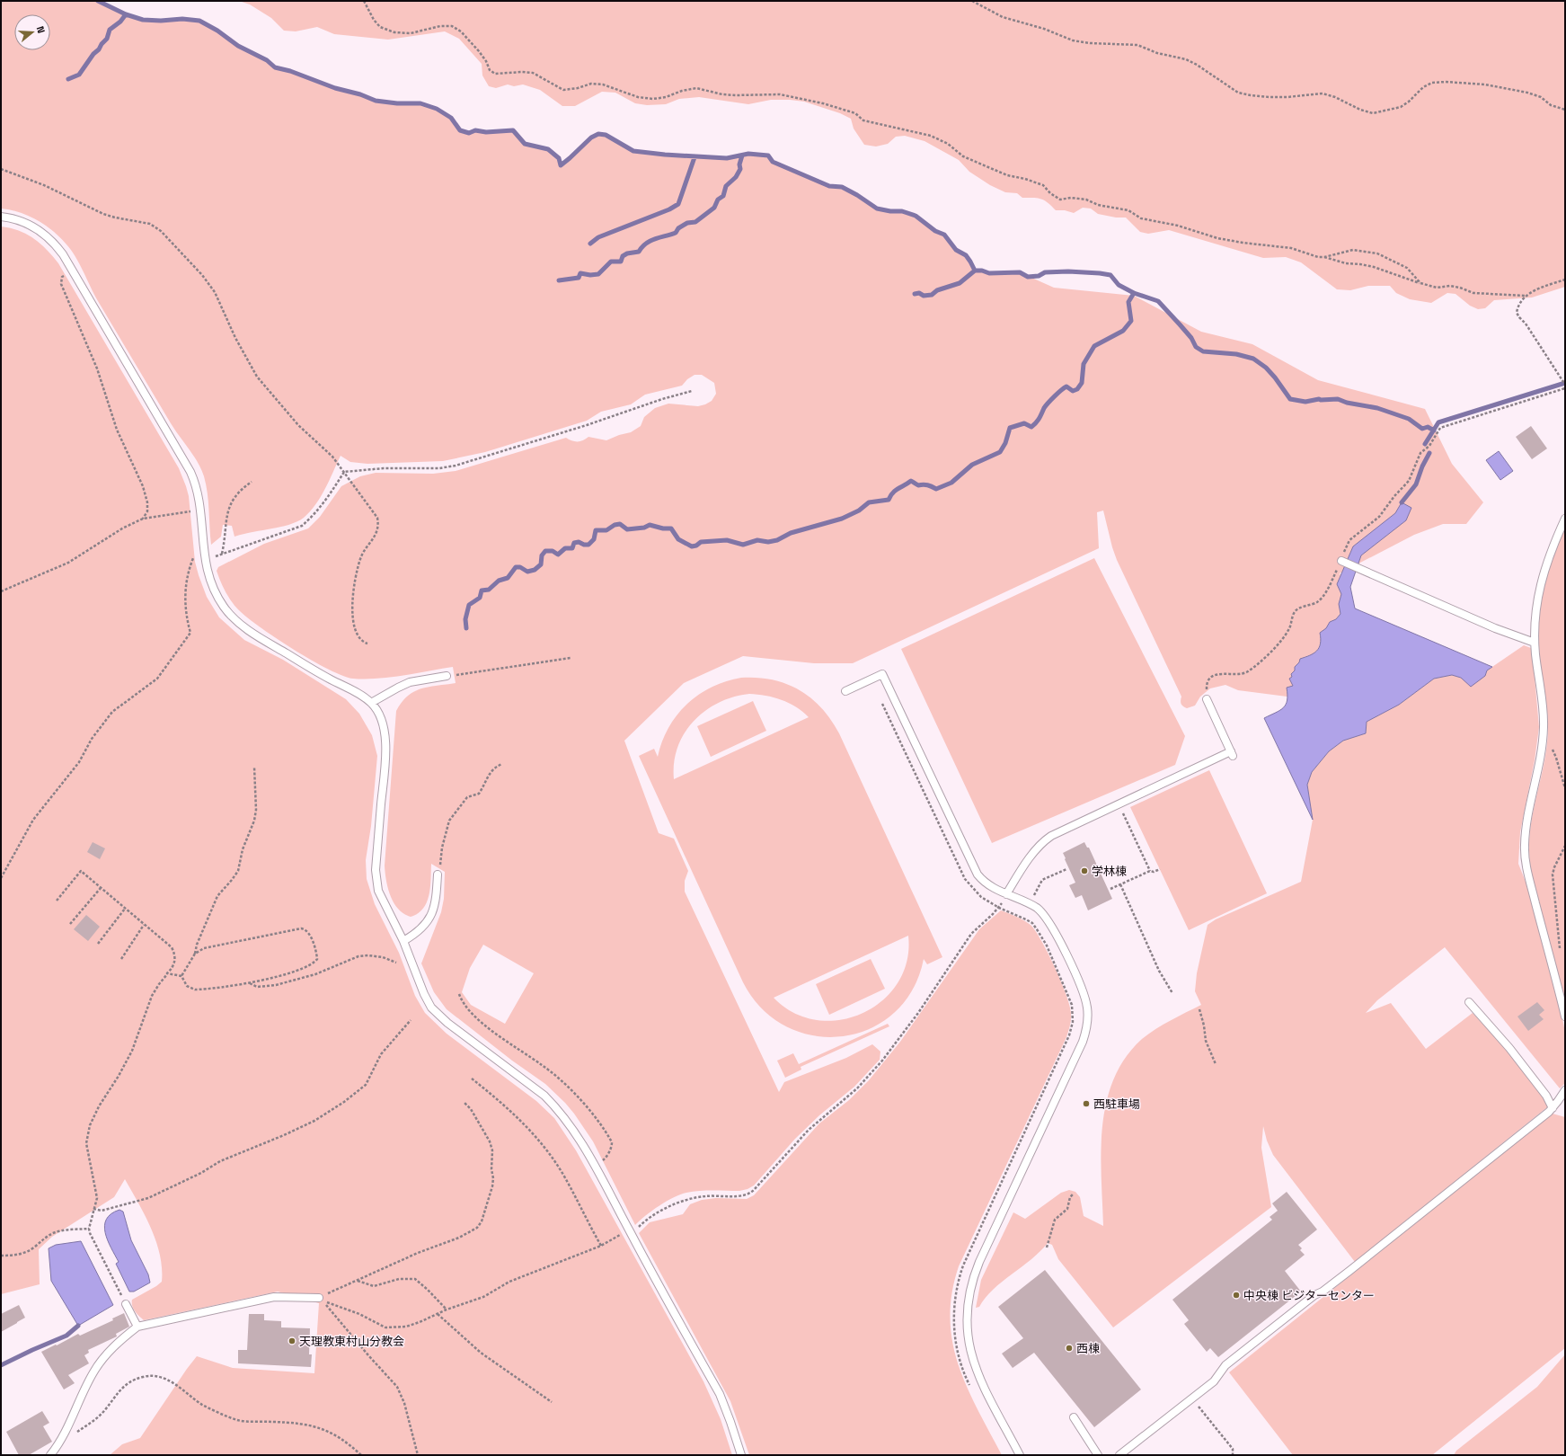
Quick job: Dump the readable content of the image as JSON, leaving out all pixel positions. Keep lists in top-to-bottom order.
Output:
{
  "places": [
    "学林棟",
    "西駐車場",
    "中央棟 ビジターセンター",
    "天理教東村山分教会",
    "西棟"
  ],
  "north": "right"
}
